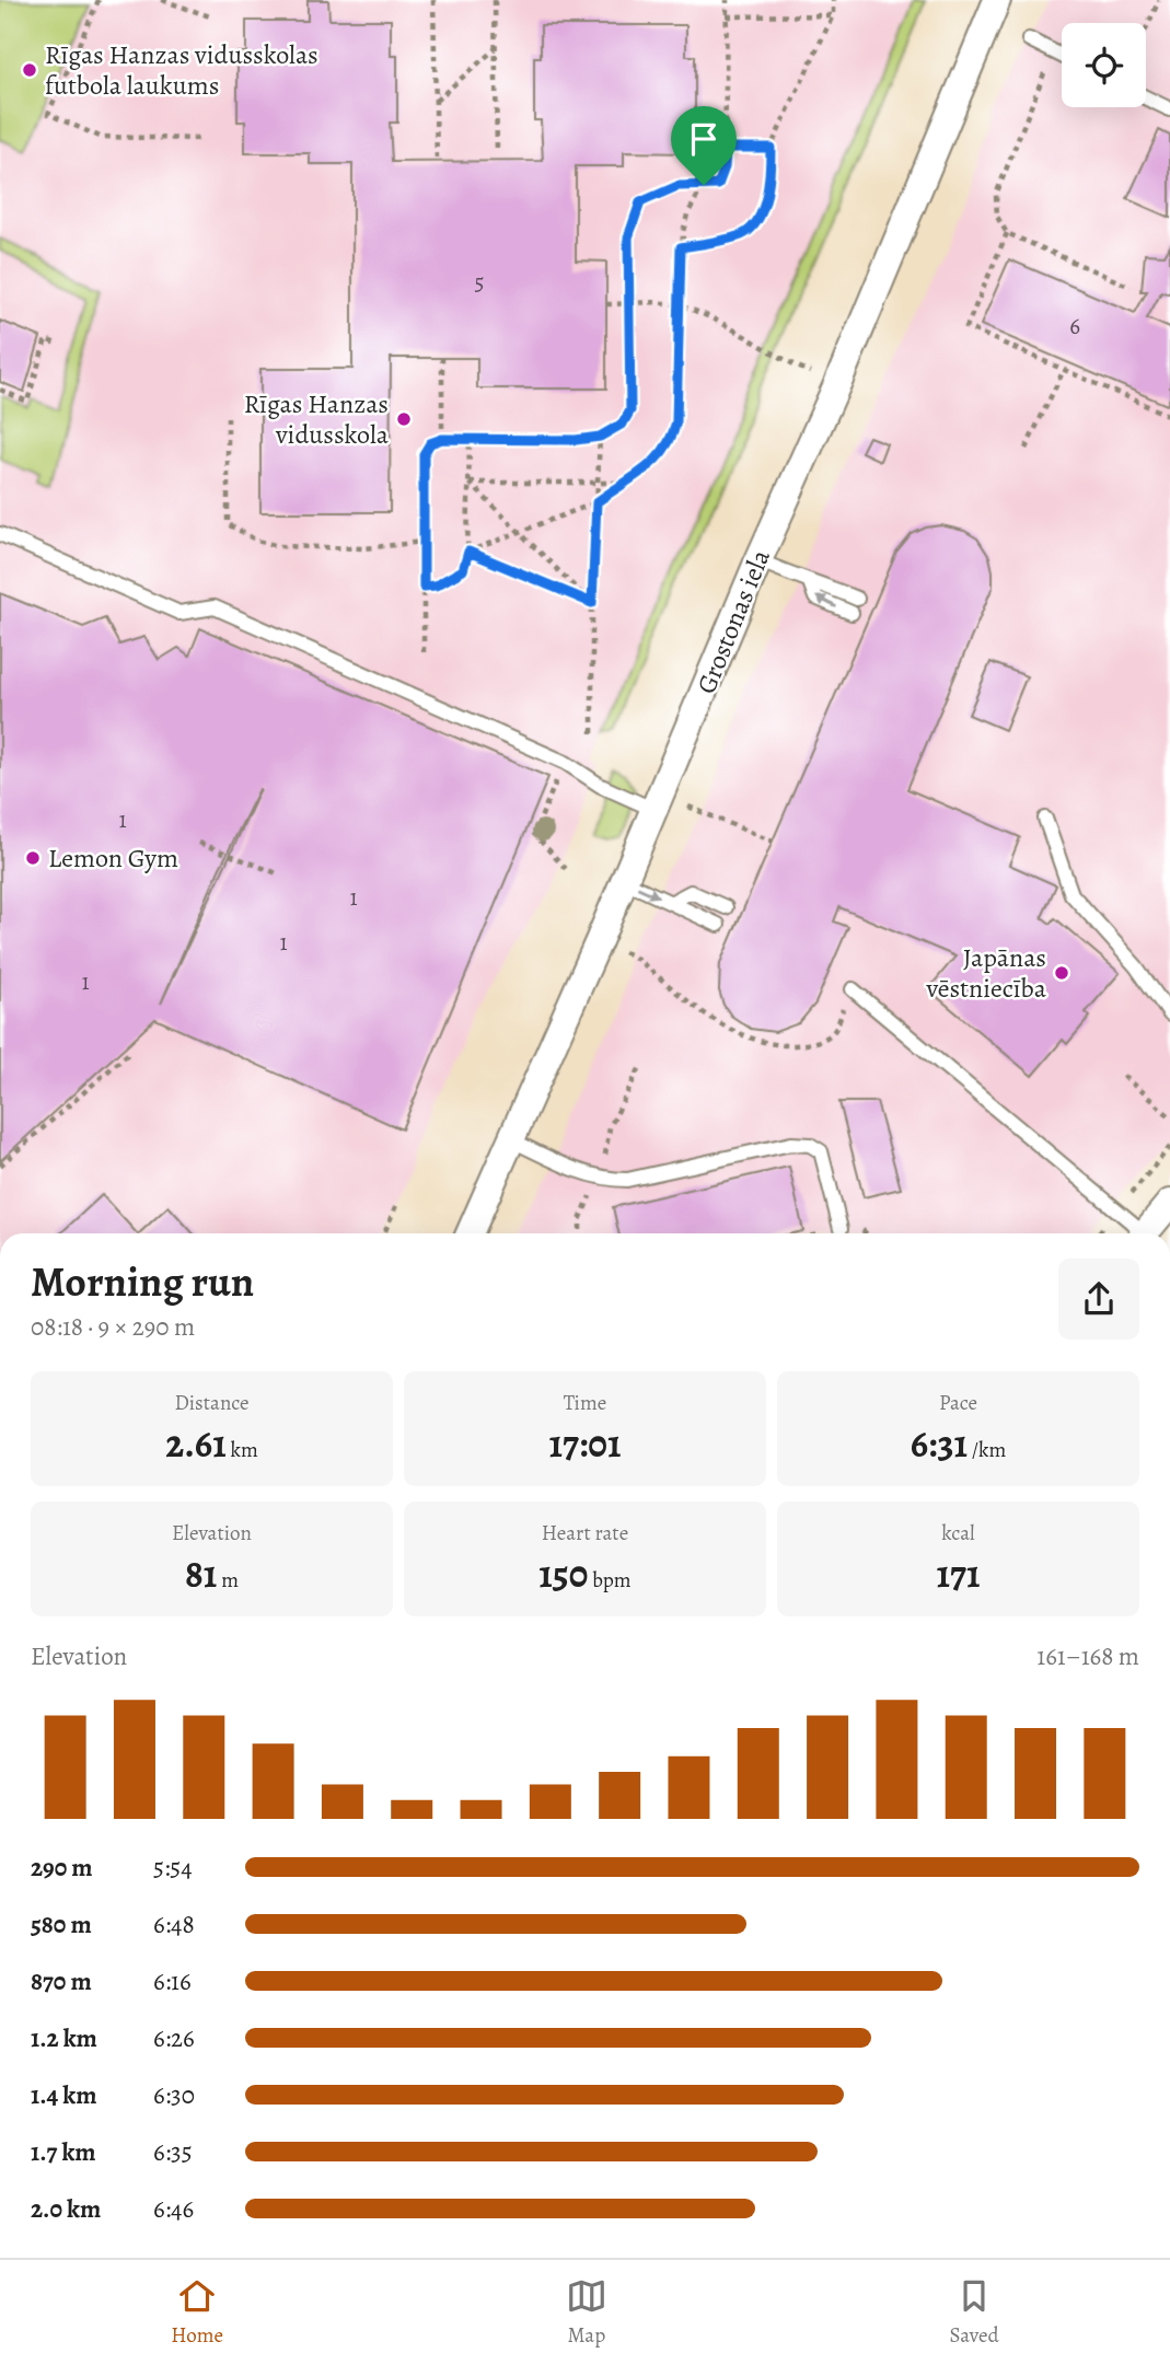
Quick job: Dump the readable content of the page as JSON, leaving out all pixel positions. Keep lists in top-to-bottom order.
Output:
{
  "streets": {
    "street": ["Grostonas iela"]
  },
  "places": [
    "Rīgas Hanzas vidusskolas futbola laukums",
    "Rīgas Hanzas vidusskola",
    "Lemon Gym",
    "Japānas vēstniecība"
  ],
  "house_numbers": [
    "5",
    "6",
    "1",
    "1",
    "1",
    "1"
  ],
  "page": {
    "heading": ["Morning run", "08:18 · 9 × 290 m"],
    "stats": [
      ["Distance", "2.61 km"],
      ["Time", "17:01"],
      ["Pace", "6:31 /km"],
      ["Elevation", "81 m"],
      ["Heart rate", "150 bpm"],
      ["kcal", "171"]
    ],
    "chart": ["Elevation", "161–168 m"],
    "list": [
      {
        "name": "290 m",
        "note": "5:54"
      },
      {
        "name": "580 m",
        "note": "6:48"
      },
      {
        "name": "870 m",
        "note": "6:16"
      },
      {
        "name": "1.2 km",
        "note": "6:26"
      },
      {
        "name": "1.4 km",
        "note": "6:30"
      },
      {
        "name": "1.7 km",
        "note": "6:35"
      },
      {
        "name": "2.0 km",
        "note": "6:46"
      }
    ],
    "tabs": ["Home", "Map", "Saved"]
  }
}
